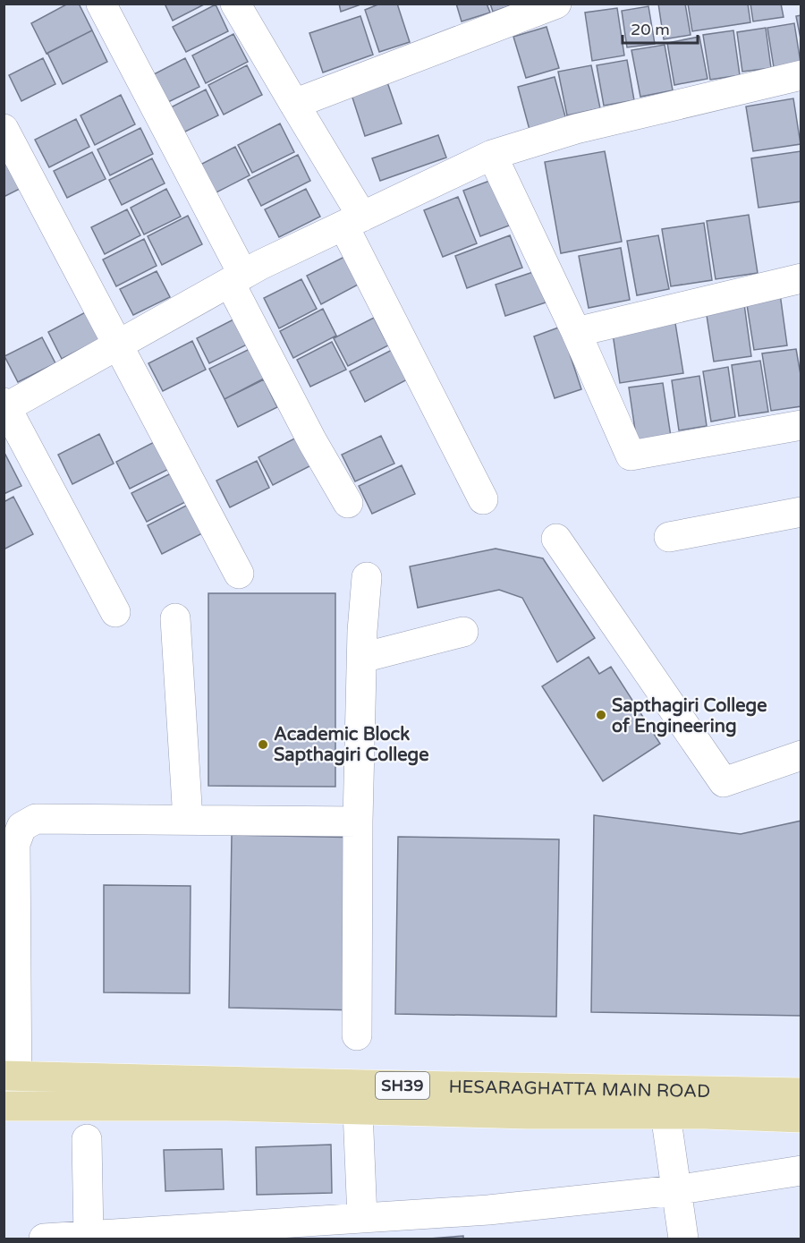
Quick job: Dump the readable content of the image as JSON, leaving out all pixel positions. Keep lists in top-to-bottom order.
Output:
{
  "streets": {
    "main road": ["SH39", "HESARAGHATTA MAIN ROAD"]
  },
  "places": ["Sapthagiri College of Engineering", "Academic Block Sapthagiri College"],
  "scale_bar": "20 m"
}
